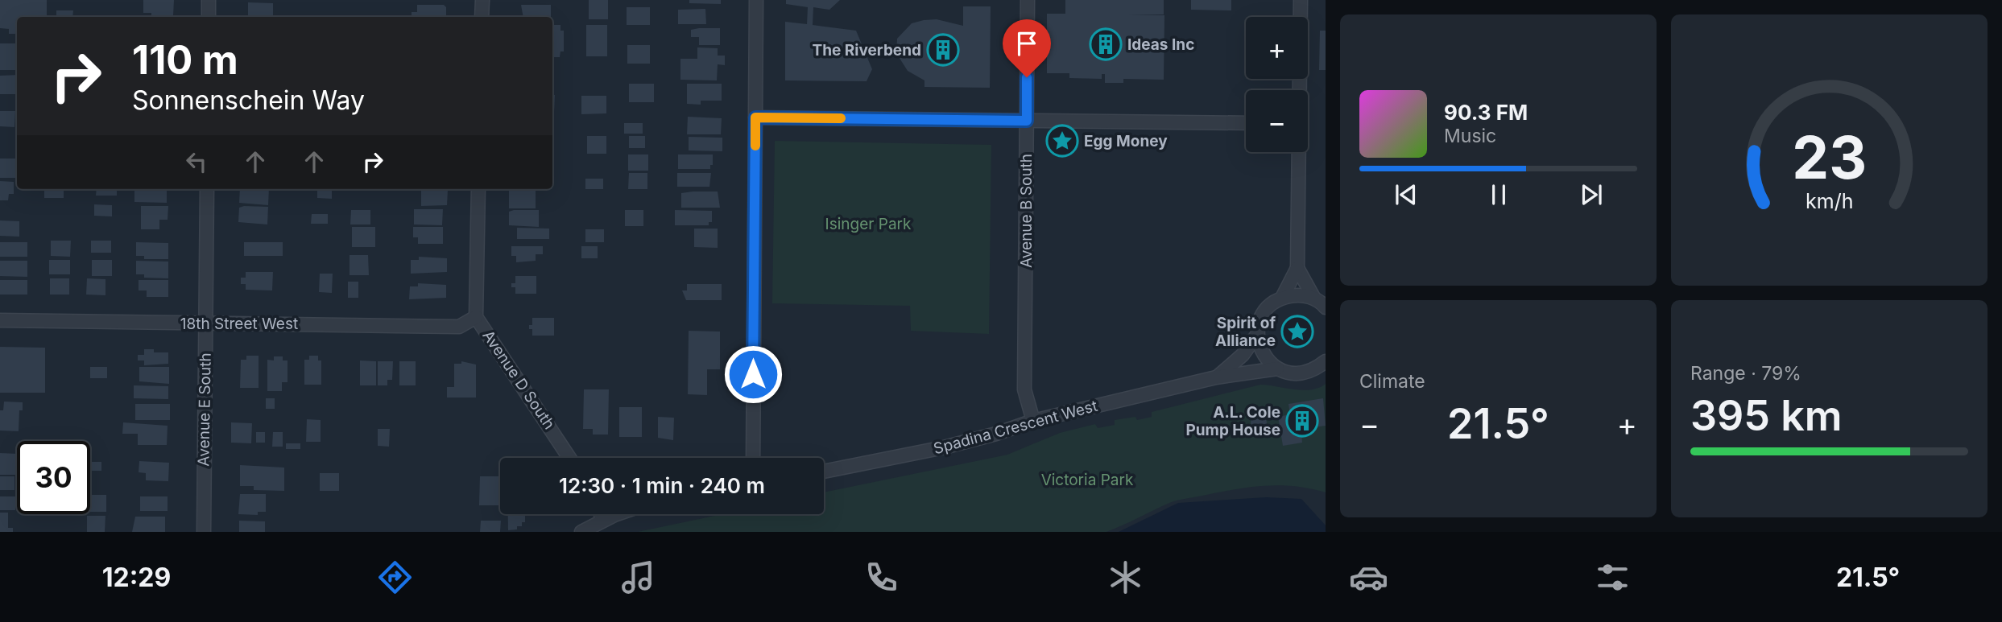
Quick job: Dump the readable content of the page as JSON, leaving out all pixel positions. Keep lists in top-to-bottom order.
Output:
{
  "streets": {
    "street": [
      "Avenue B South",
      "18th Street West",
      "Avenue D South",
      "Avenue E South",
      "Spadina Crescent West"
    ]
  },
  "crossings": [
    ["Avenue B South", "Spadina Crescent West"],
    ["18th Street West", "Avenue D South"],
    ["18th Street West", "Avenue E South"]
  ],
  "parks": ["Isinger Park", "Victoria Park"],
  "places": {
    "building": ["Ideas Inc", "The Riverbend", "A.L. Cole Pump House"],
    "place": ["Egg Money", "Spirit of Alliance"]
  },
  "page": {
    "map_buttons": ["+", "−"],
    "turn": ["110 m", "Sonnenschein Way"],
    "song": ["90.3 FM", "Music"],
    "tile": [
      "Climate",
      ["Range · 79%", "395 km"]
    ],
    "heat": ["−", "21.5°", "+"],
    "limit": "30",
    "trip": "12:30 · 1 min · 240 m",
    "tabs": ["12:29", "21.5°"],
    "gauge": ["23", "km/h"]
  }
}
